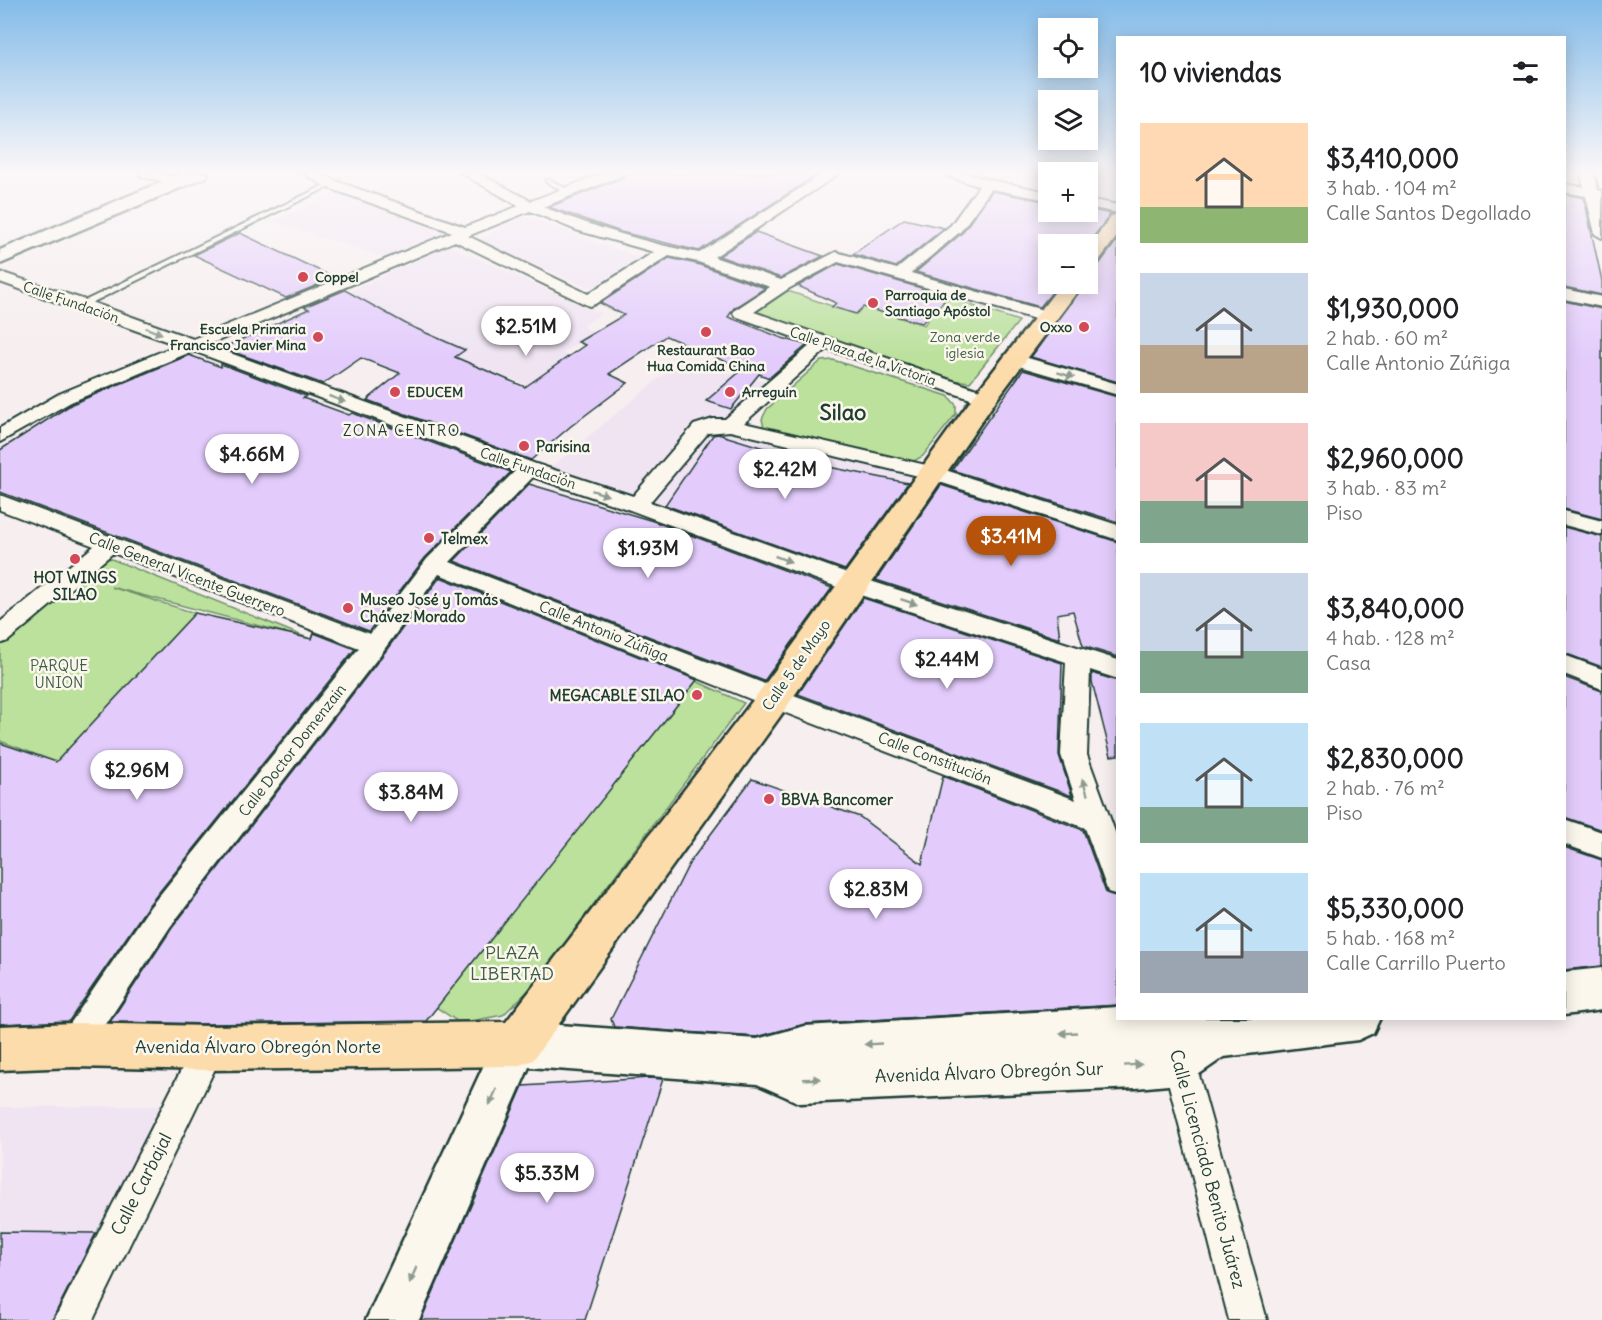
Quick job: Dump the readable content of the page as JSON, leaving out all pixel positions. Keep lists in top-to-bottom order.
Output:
{
  "streets": {
    "main road": ["Calle 5 de Mayo", "Avenida Álvaro Obregón Norte"],
    "street": [
      "Calle Fundación",
      "Calle Plaza de la Victoria",
      "Calle General Vicente Guerrero",
      "Calle Antonio Zúñiga",
      "Calle Doctor Domenzain",
      "Calle Constitución",
      "Avenida Álvaro Obregón Sur",
      "Calle Licenciado Benito Juárez",
      "Calle Carbajal"
    ]
  },
  "crossings": [
    ["Calle Fundación", "Calle 5 de Mayo"],
    ["Calle Fundación", "Calle Doctor Domenzain"],
    ["Calle Plaza de la Victoria", "Calle 5 de Mayo"],
    ["Calle General Vicente Guerrero", "Calle Doctor Domenzain"],
    ["Calle Antonio Zúñiga", "Calle 5 de Mayo"],
    ["Calle Antonio Zúñiga", "Calle Doctor Domenzain"],
    ["Calle Antonio Zúñiga", "Calle Constitución"],
    ["Calle 5 de Mayo", "Calle Constitución"],
    ["Calle 5 de Mayo", "Avenida Álvaro Obregón Norte"],
    ["Calle 5 de Mayo", "Avenida Álvaro Obregón Sur"],
    ["Calle Doctor Domenzain", "Avenida Álvaro Obregón Norte"],
    ["Avenida Álvaro Obregón Norte", "Avenida Álvaro Obregón Sur"],
    ["Avenida Álvaro Obregón Norte", "Calle Carbajal"],
    ["Avenida Álvaro Obregón Sur", "Calle Licenciado Benito Juárez"]
  ],
  "districts": ["Silao", "ZONA CENTRO"],
  "parks": ["Zona verde iglesia", "PARQUE UNION", "PLAZA LIBERTAD"],
  "places": [
    "Coppel",
    "Parroquia de Santiago Apóstol",
    "Oxxo",
    "Restaurant Bao Hua Comida China",
    "Escuela Primaria Francisco Javier Mina",
    "EDUCEM",
    "Arreguín",
    "Parisina",
    "Telmex",
    "HOT WINGS SILAO",
    "Museo José y Tomás Chávez Morado",
    "MEGACABLE SILAO",
    "BBVA Bancomer"
  ],
  "page": {
    "map_buttons": ["+", "−"],
    "heading": "10 viviendas",
    "list": [
      {
        "name": "$3,410,000",
        "note": "3 hab. · 104 m² · Calle Santos Degollado"
      },
      {
        "name": "$1,930,000",
        "note": "2 hab. · 60 m² · Calle Antonio Zúñiga"
      },
      {
        "name": "$2,960,000",
        "note": "3 hab. · 83 m² · Piso"
      },
      {
        "name": "$3,840,000",
        "note": "4 hab. · 128 m² · Casa"
      },
      {
        "name": "$2,830,000",
        "note": "2 hab. · 76 m² · Piso"
      },
      {
        "name": "$5,330,000",
        "note": "5 hab. · 168 m² · Calle Carrillo Puerto"
      }
    ],
    "price": [
      "$2.51M",
      "$4.66M",
      "$2.42M",
      "$3.41M",
      "$1.93M",
      "$2.44M",
      "$2.96M",
      "$3.84M",
      "$2.83M",
      "$5.33M"
    ]
  }
}
